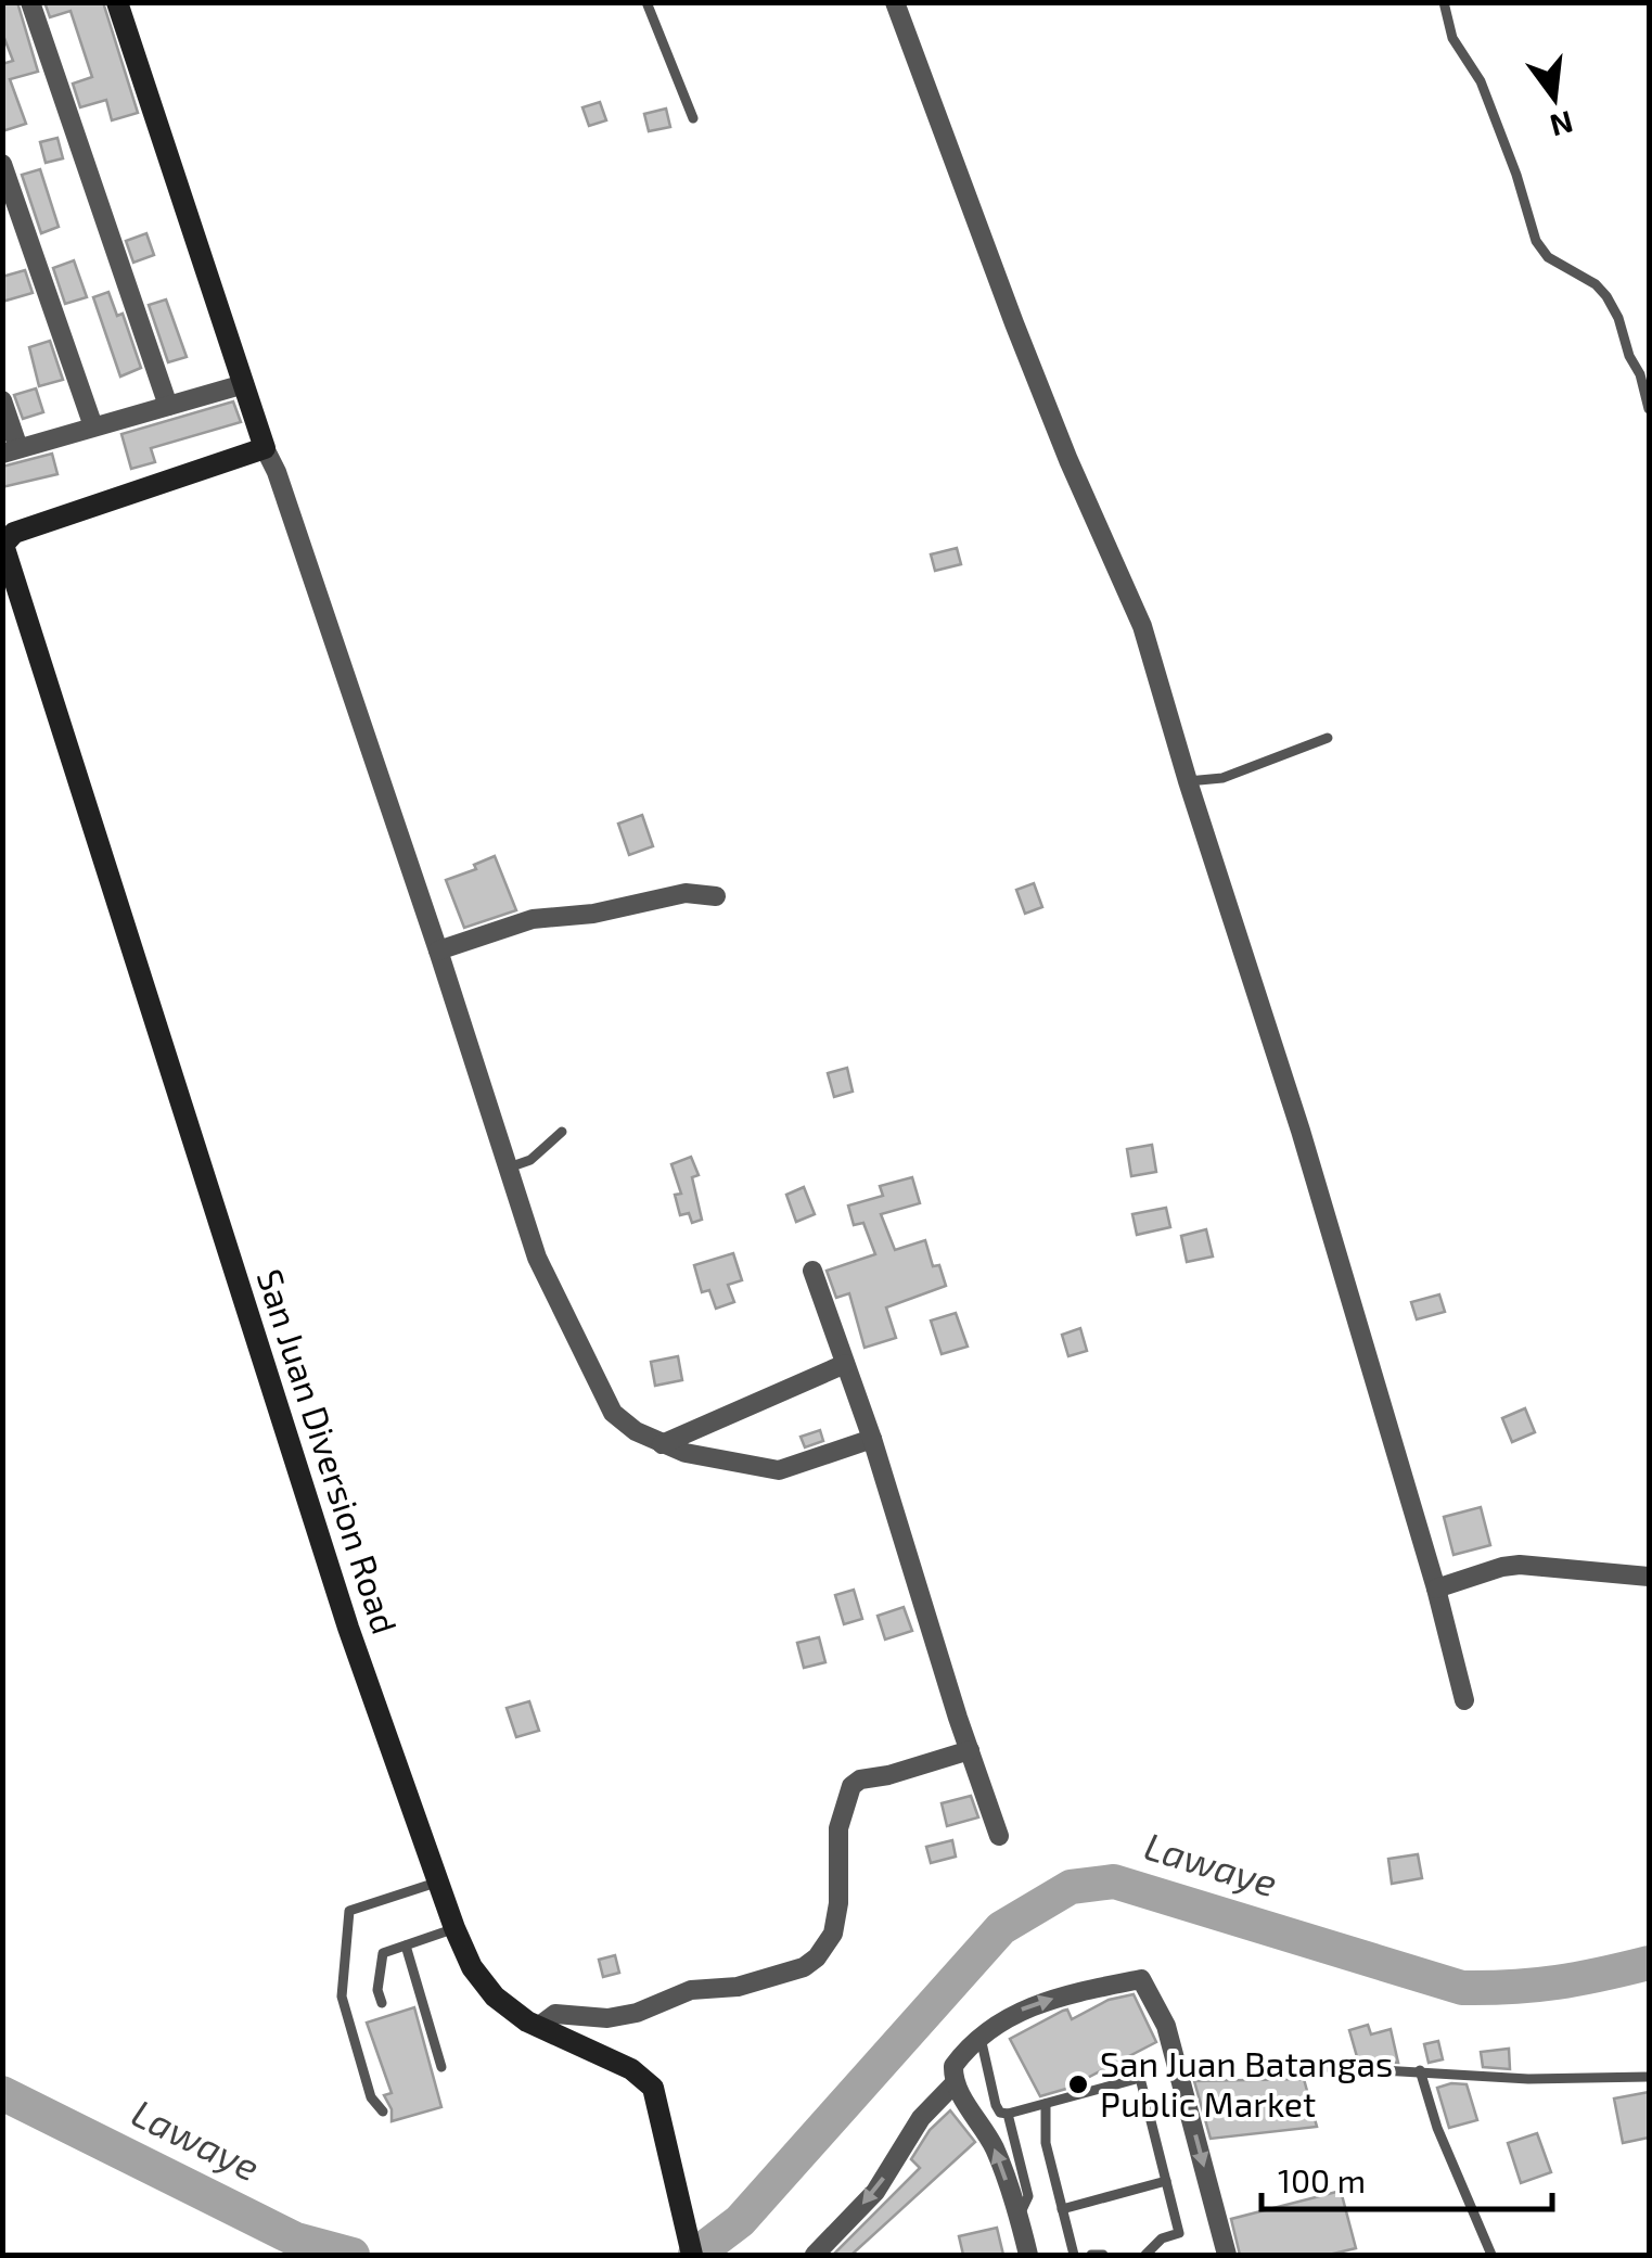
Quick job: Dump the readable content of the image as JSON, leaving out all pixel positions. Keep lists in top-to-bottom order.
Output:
{
  "streets": {
    "street": ["San Juan Diversion Road"]
  },
  "water": ["Lawaye"],
  "places": ["San Juan Batangas Public Market"],
  "scale_bar": "100 m",
  "north": "bottom"
}
